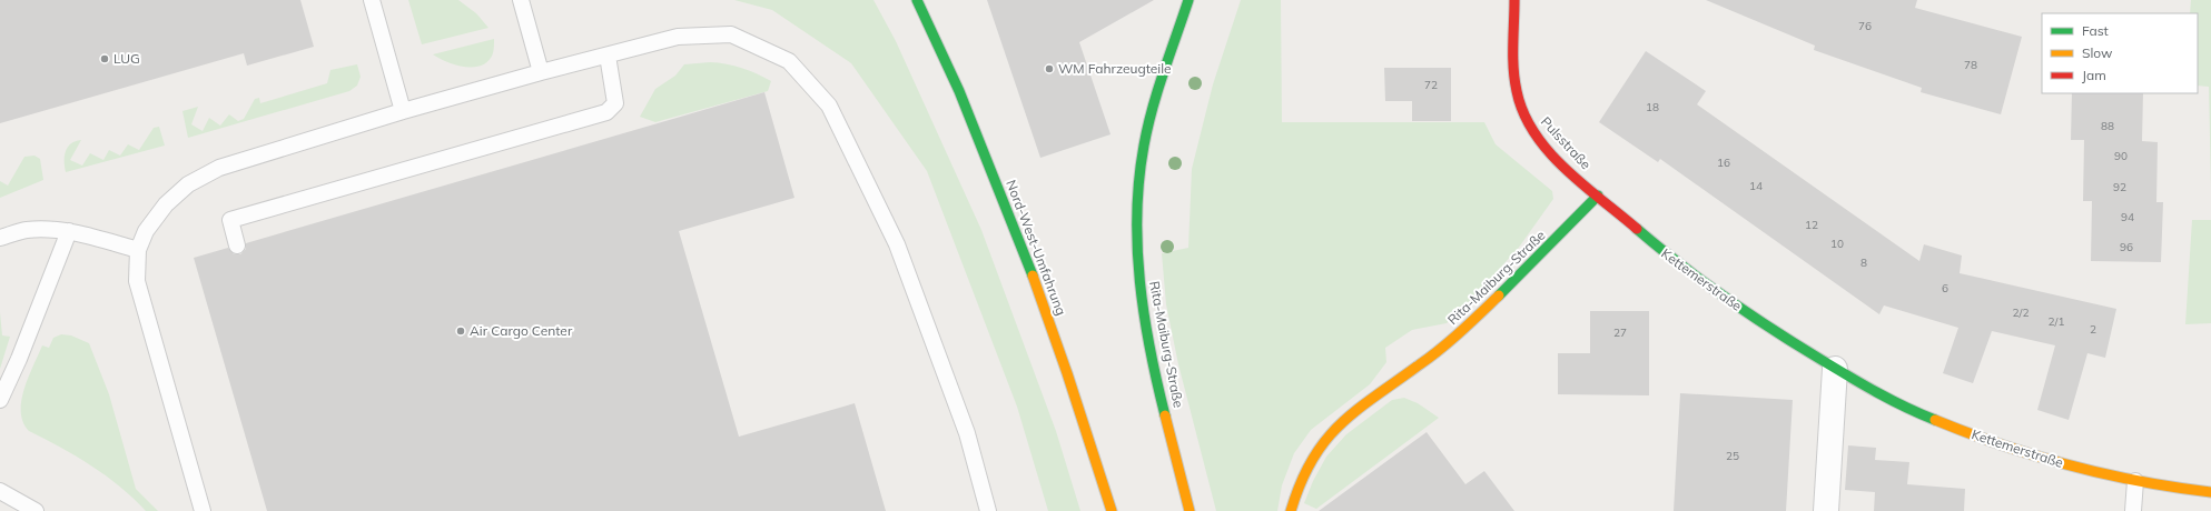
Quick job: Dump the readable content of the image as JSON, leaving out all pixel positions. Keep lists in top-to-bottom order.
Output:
{
  "streets": {
    "street": [
      "Pulsstraße",
      "Nord-West-Umfahrung",
      "Rita-Maiburg-Straße",
      "Kettemerstraße"
    ]
  },
  "crossings": [
    ["Pulsstraße", "Rita-Maiburg-Straße"],
    ["Pulsstraße", "Kettemerstraße"],
    ["Rita-Maiburg-Straße", "Kettemerstraße"]
  ],
  "places": ["LUG", "WM Fahrzeugteile", "Air Cargo Center"],
  "house_numbers": [
    "76",
    "78",
    "72",
    "18",
    "88",
    "90",
    "16",
    "14",
    "92",
    "94",
    "12",
    "10",
    "96",
    "8",
    "6",
    "2/2",
    "2/1",
    "2",
    "27",
    "25"
  ],
  "legend": ["Fast", "Slow", "Jam"]
}
